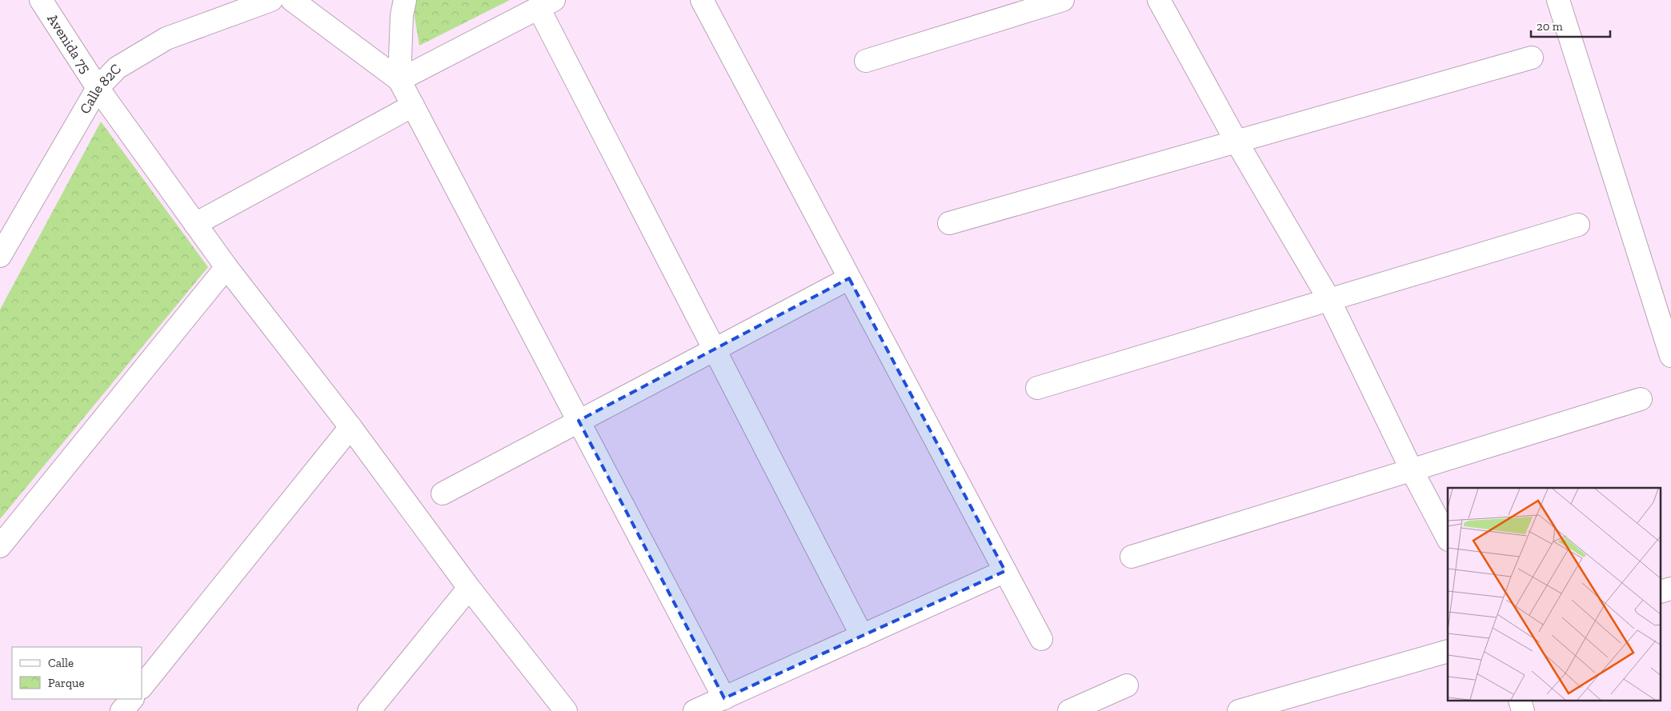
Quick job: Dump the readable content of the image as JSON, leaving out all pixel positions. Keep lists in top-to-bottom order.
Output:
{
  "streets": {
    "street": ["Avenida 75", "Calle 82C"]
  },
  "crossings": [
    ["Avenida 75", "Calle 82C"]
  ],
  "legend": ["Calle", "Parque"],
  "scale_bar": "20 m"
}
